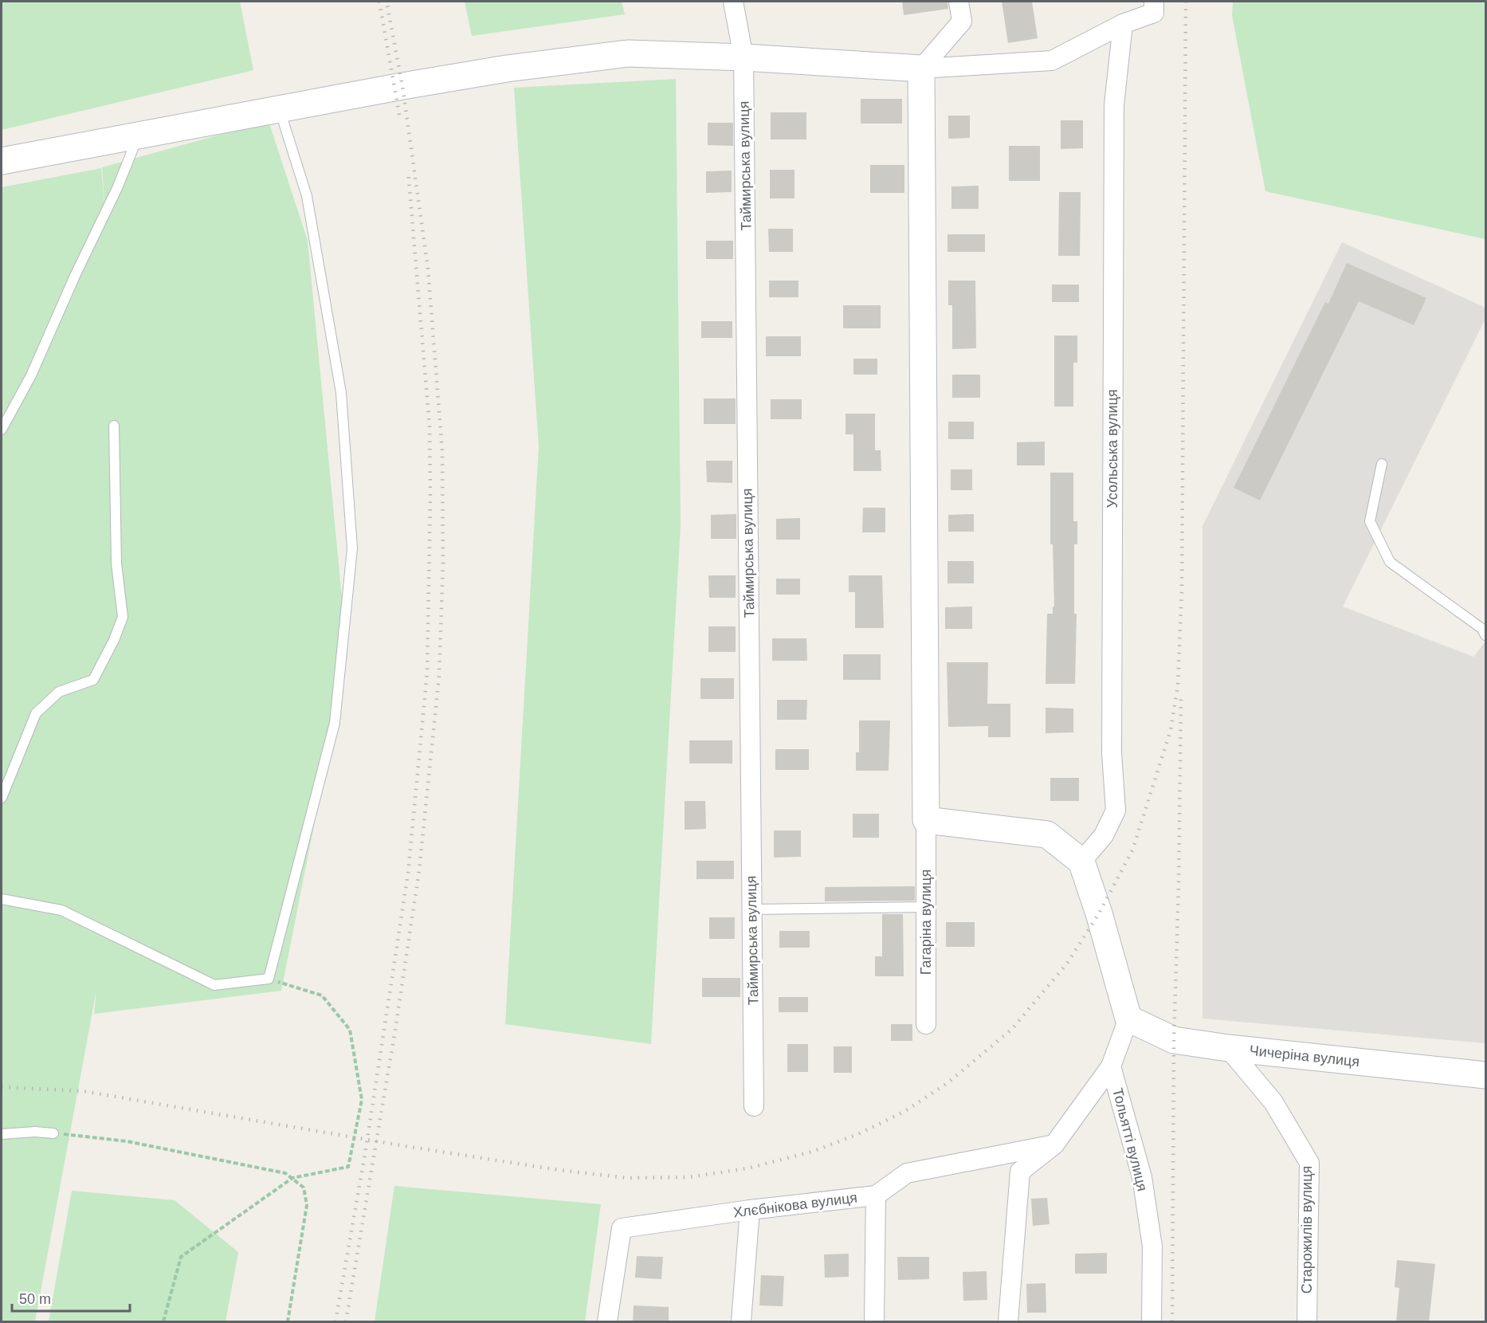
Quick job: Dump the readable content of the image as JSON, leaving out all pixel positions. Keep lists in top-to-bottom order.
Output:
{
  "streets": {
    "main road": ["Чичеріна вулиця"],
    "street": [
      "Таймирська вулиця",
      "Усольська вулиця",
      "Гагаріна вулиця",
      "Тольятті вулиця",
      "Хлєбнікова вулиця",
      "Старожилів вулиця"
    ]
  },
  "crossings": [
    ["Чичеріна вулиця", "Старожилів вулиця"]
  ],
  "scale_bar": "50 m"
}
